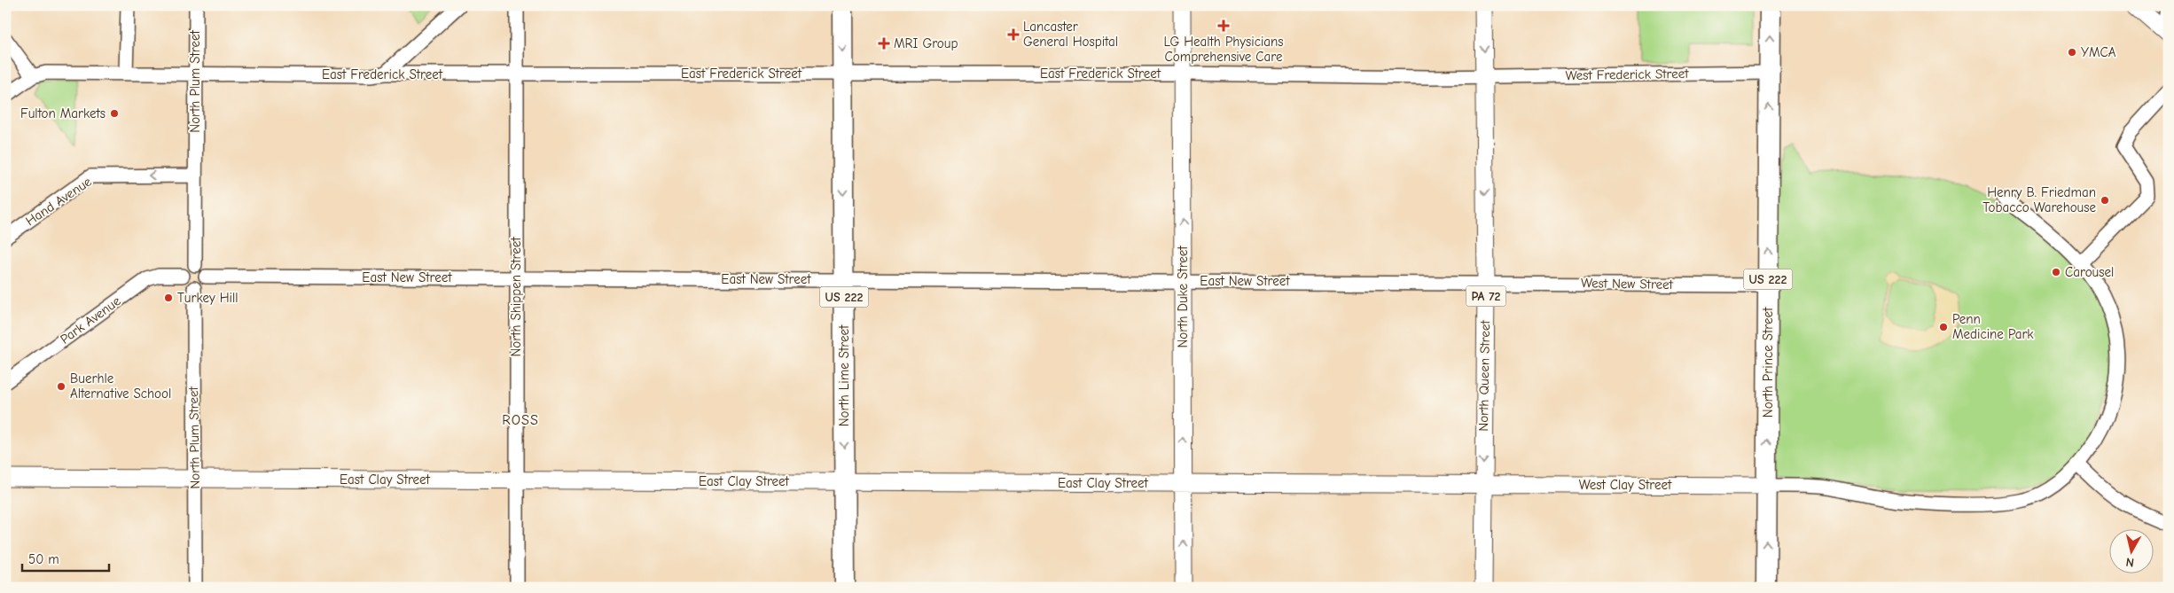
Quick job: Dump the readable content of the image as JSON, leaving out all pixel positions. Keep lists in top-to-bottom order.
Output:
{
  "streets": {
    "highway": ["US 222", "North Prince Street", "North Lime Street"],
    "main road": [
      "PA 72",
      "North Duke Street",
      "North Queen Street",
      "East Clay Street",
      "West Clay Street"
    ],
    "street": [
      "East Frederick Street",
      "West Frederick Street",
      "North Plum Street",
      "Hand Avenue",
      "East New Street",
      "West New Street",
      "North Shippen Street",
      "Park Avenue"
    ]
  },
  "crossings": [
    ["East Frederick Street", "West Frederick Street"],
    ["East Frederick Street", "North Plum Street"],
    ["East Frederick Street", "North Shippen Street"],
    ["East Frederick Street", "North Duke Street"],
    ["East Frederick Street", "North Lime Street"],
    ["East Frederick Street", "North Queen Street"],
    ["West Frederick Street", "North Prince Street"],
    ["West Frederick Street", "North Queen Street"],
    ["North Plum Street", "Hand Avenue"],
    ["North Plum Street", "East New Street"],
    ["North Plum Street", "Park Avenue"],
    ["North Plum Street", "East Clay Street"],
    ["East New Street", "West New Street"],
    ["East New Street", "North Shippen Street"],
    ["East New Street", "North Duke Street"],
    ["East New Street", "Park Avenue"],
    ["East New Street", "North Lime Street"],
    ["East New Street", "North Queen Street"],
    ["West New Street", "North Prince Street"],
    ["West New Street", "North Queen Street"],
    ["North Shippen Street", "East Clay Street"],
    ["North Duke Street", "East Clay Street"],
    ["North Prince Street", "West Clay Street"],
    ["North Lime Street", "East Clay Street"],
    ["North Queen Street", "East Clay Street"],
    ["North Queen Street", "West Clay Street"],
    ["East Clay Street", "West Clay Street"]
  ],
  "one_way": [
    "Hand Avenue",
    "North Duke Street",
    "North Prince Street",
    "North Lime Street",
    "North Queen Street"
  ],
  "districts": ["ROSS"],
  "places": {
    "health": ["LG Health Physicians Comprehensive Care", "Lancaster General Hospital", "MRI Group"],
    "other": [
      "YMCA",
      "Fulton Markets",
      "Henry B. Friedman Tobacco Warehouse",
      "Carousel",
      "Turkey Hill",
      "Penn Medicine Park",
      "Buerhle Alternative School"
    ]
  },
  "scale_bar": "50 m",
  "north": "bottom"
}
